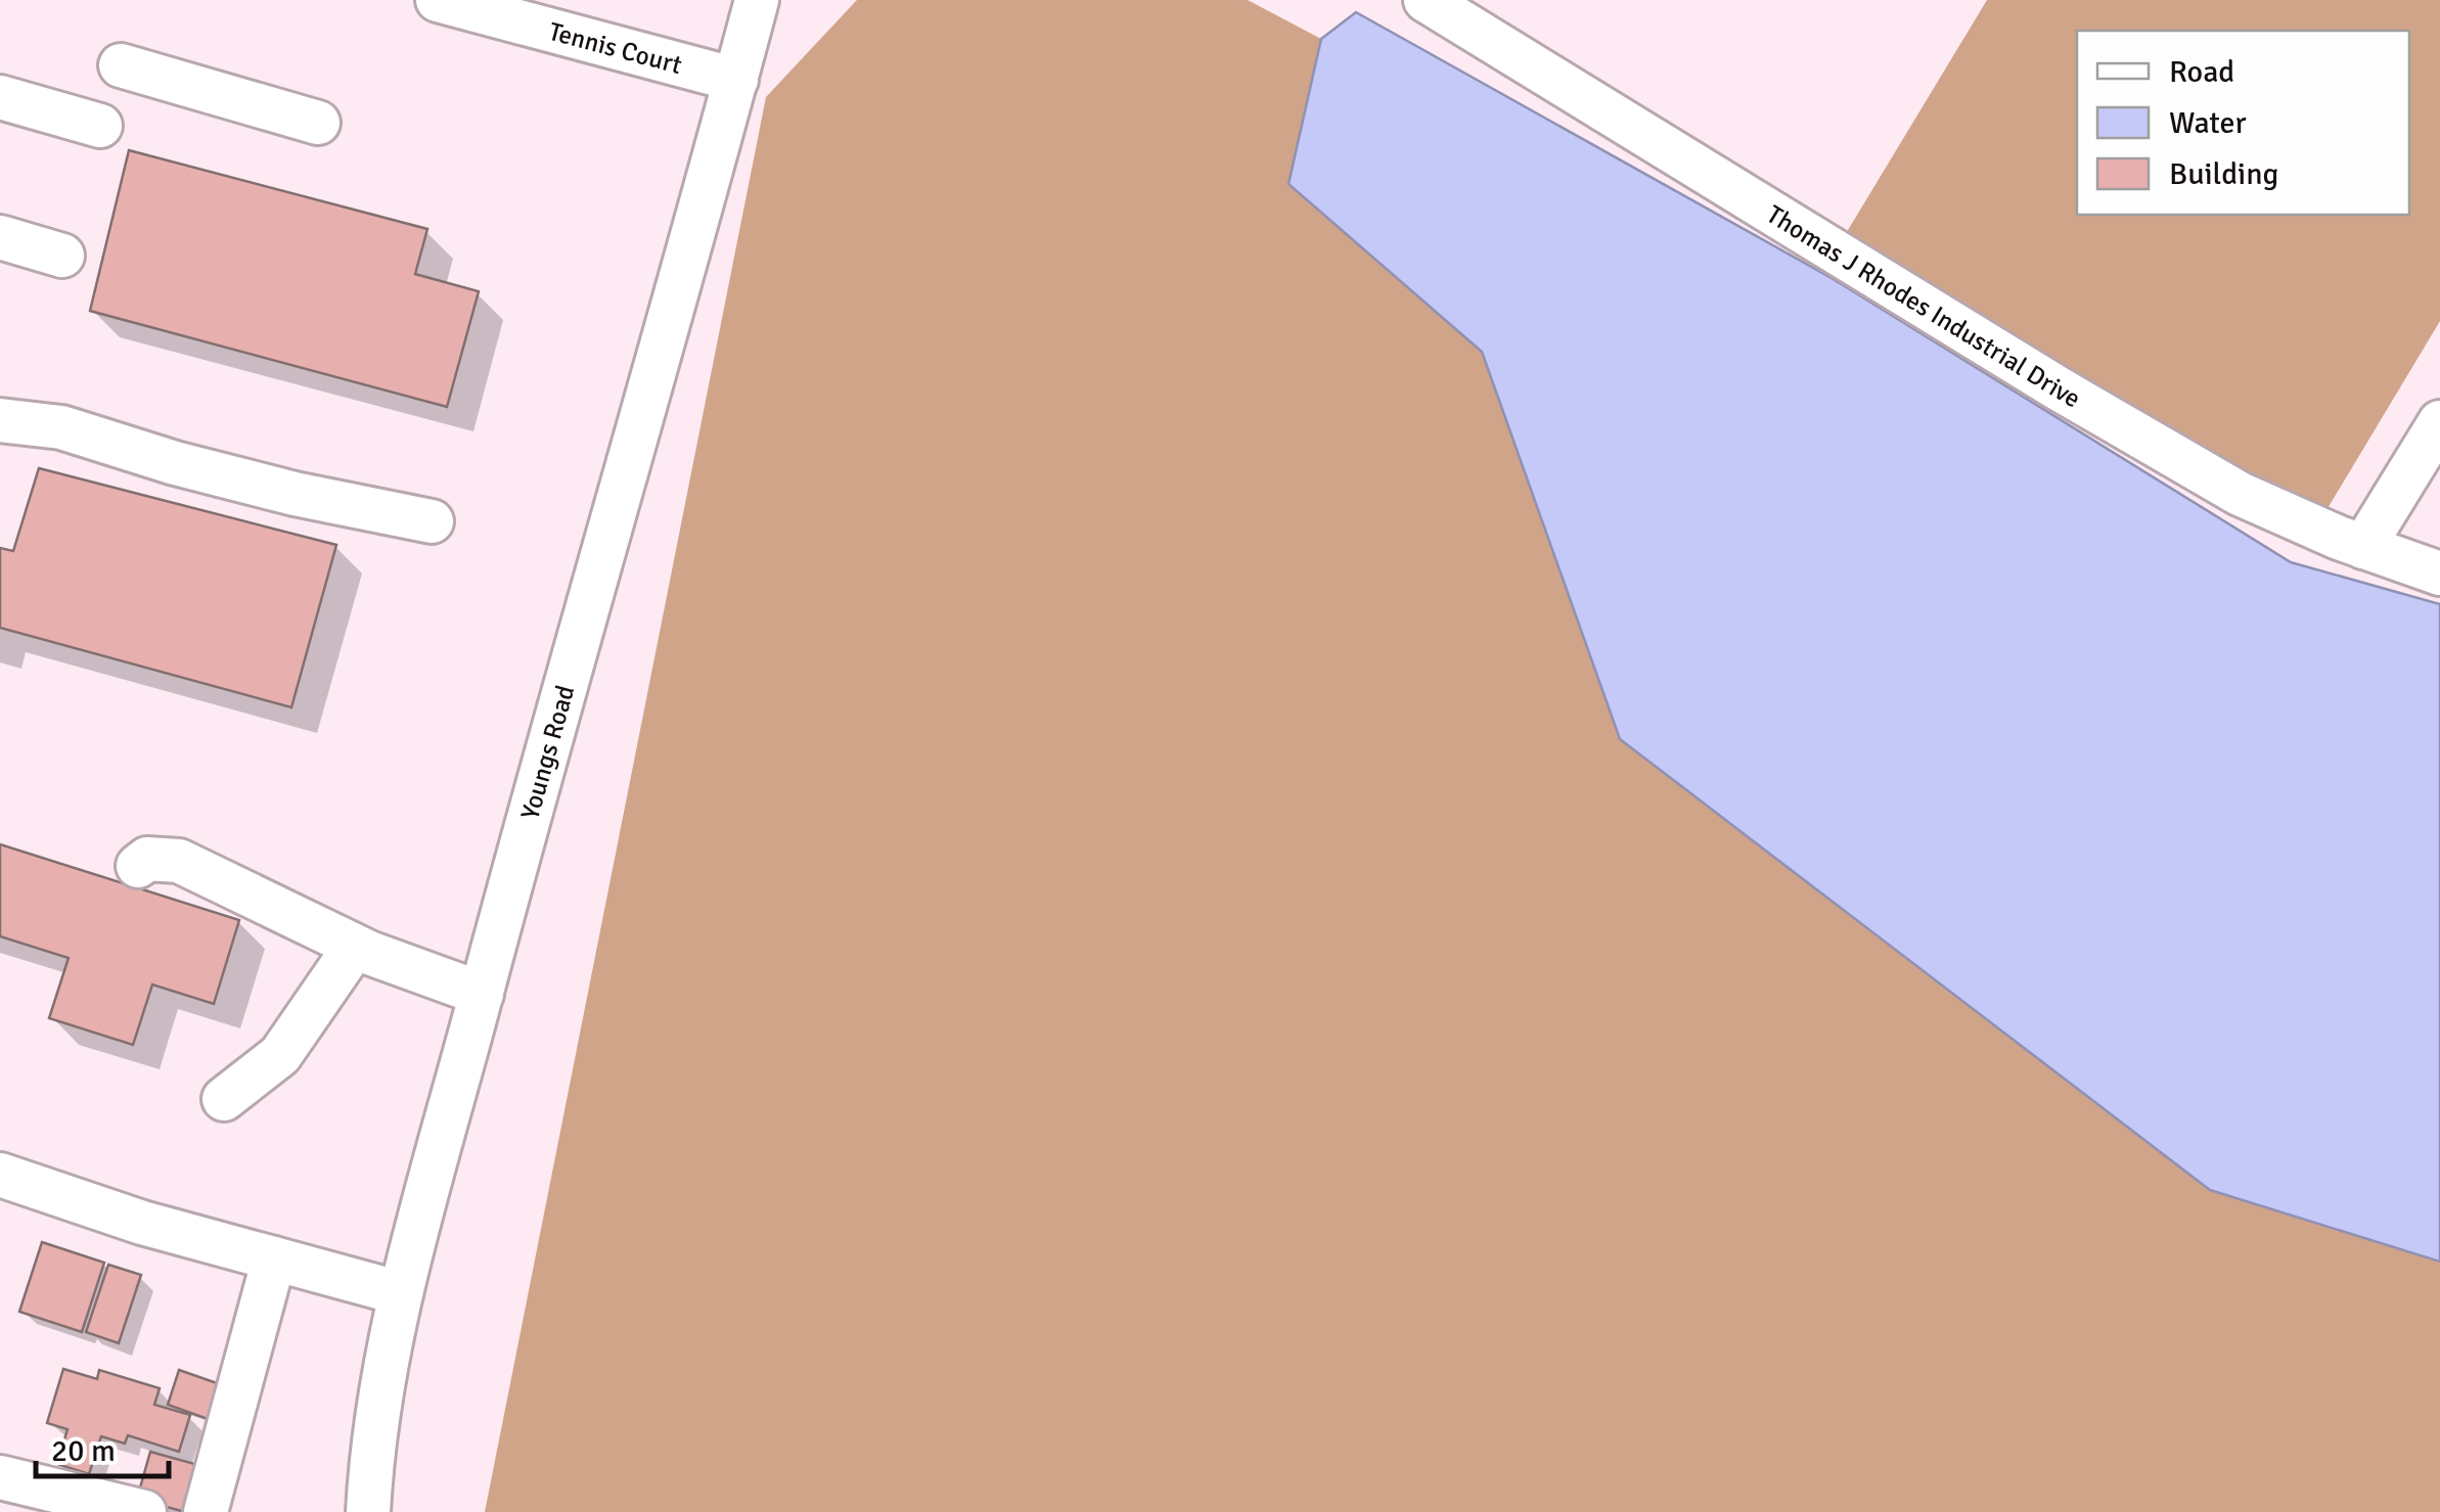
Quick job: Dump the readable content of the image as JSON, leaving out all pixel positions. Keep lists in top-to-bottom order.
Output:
{
  "streets": {
    "street": ["Tennis Court", "Thomas J Rhodes Industrial Drive", "Youngs Road"]
  },
  "crossings": [
    ["Tennis Court", "Youngs Road"]
  ],
  "legend": ["Road", "Water", "Building"],
  "scale_bar": "20 m"
}
